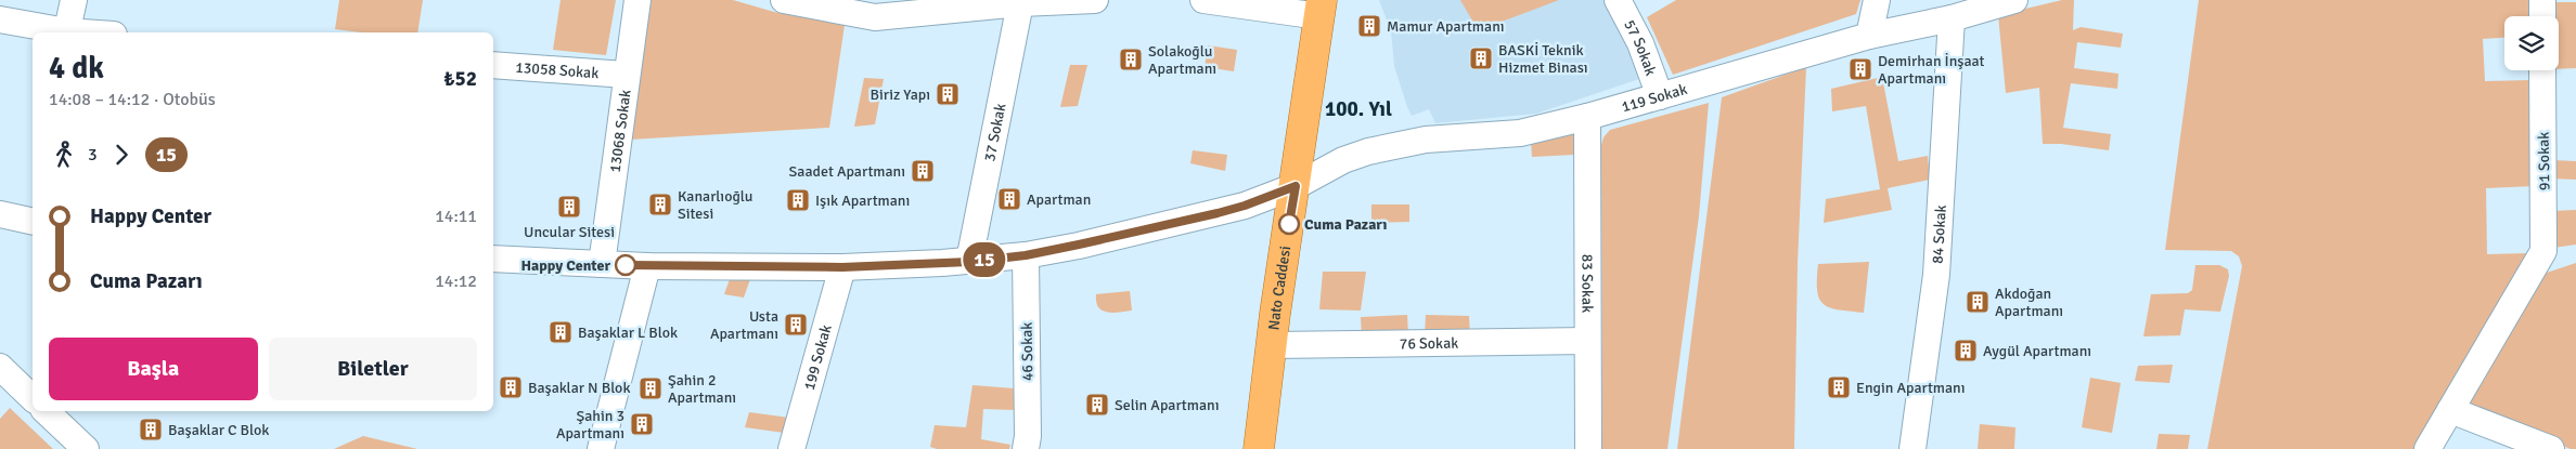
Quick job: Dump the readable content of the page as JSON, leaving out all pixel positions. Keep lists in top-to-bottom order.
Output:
{
  "streets": {
    "main road": ["Nato Caddesi"],
    "street": [
      "57 Sokak",
      "13058 Sokak",
      "119 Sokak",
      "13068 Sokak",
      "37 Sokak",
      "91 Sokak",
      "84 Sokak",
      "83 Sokak",
      "76 Sokak",
      "46 Sokak",
      "199 Sokak"
    ]
  },
  "crossings": [
    ["57 Sokak", "119 Sokak"],
    ["13058 Sokak", "13068 Sokak"],
    ["119 Sokak", "13068 Sokak"],
    ["119 Sokak", "37 Sokak"],
    ["119 Sokak", "84 Sokak"],
    ["119 Sokak", "83 Sokak"],
    ["119 Sokak", "Nato Caddesi"],
    ["119 Sokak", "46 Sokak"],
    ["119 Sokak", "199 Sokak"],
    ["83 Sokak", "76 Sokak"],
    ["Nato Caddesi", "76 Sokak"]
  ],
  "districts": ["100. Yıl"],
  "places": {
    "building": [
      "Mamur Apartmanı",
      "BASKİ Teknik Hizmet Binası",
      "Solakoğlu Apartmanı",
      "Demirhan İnşaat Apartmanı",
      "Biriz Yapı",
      "Saadet Apartmanı",
      "Apartman",
      "Işık Apartmanı",
      "Kanarlıoğlu Sitesi",
      "Uncular Sitesi",
      "Akdoğan Apartmanı",
      "Usta Apartmanı",
      "Başaklar L Blok",
      "Aygül Apartmanı",
      "Başaklar N Blok",
      "Engin Apartmanı",
      "Şahin 2 Apartmanı",
      "Selin Apartmanı",
      "Şahin 3 Apartmanı",
      "Başaklar C Blok"
    ],
    "other": ["Cuma Pazarı", "Happy Center"]
  },
  "lines": ["bus line 15"],
  "page": {
    "on_map": "15",
    "heading": ["4 dk", "14:08 – 14:12 · Otobüs", "₺52"],
    "legs": ["3", "15"],
    "list": [
      {
        "name": "Happy Center",
        "value": "14:11"
      },
      {
        "name": "Cuma Pazarı",
        "value": "14:12"
      }
    ],
    "buttons": ["Başla", "Biletler"]
  }
}
